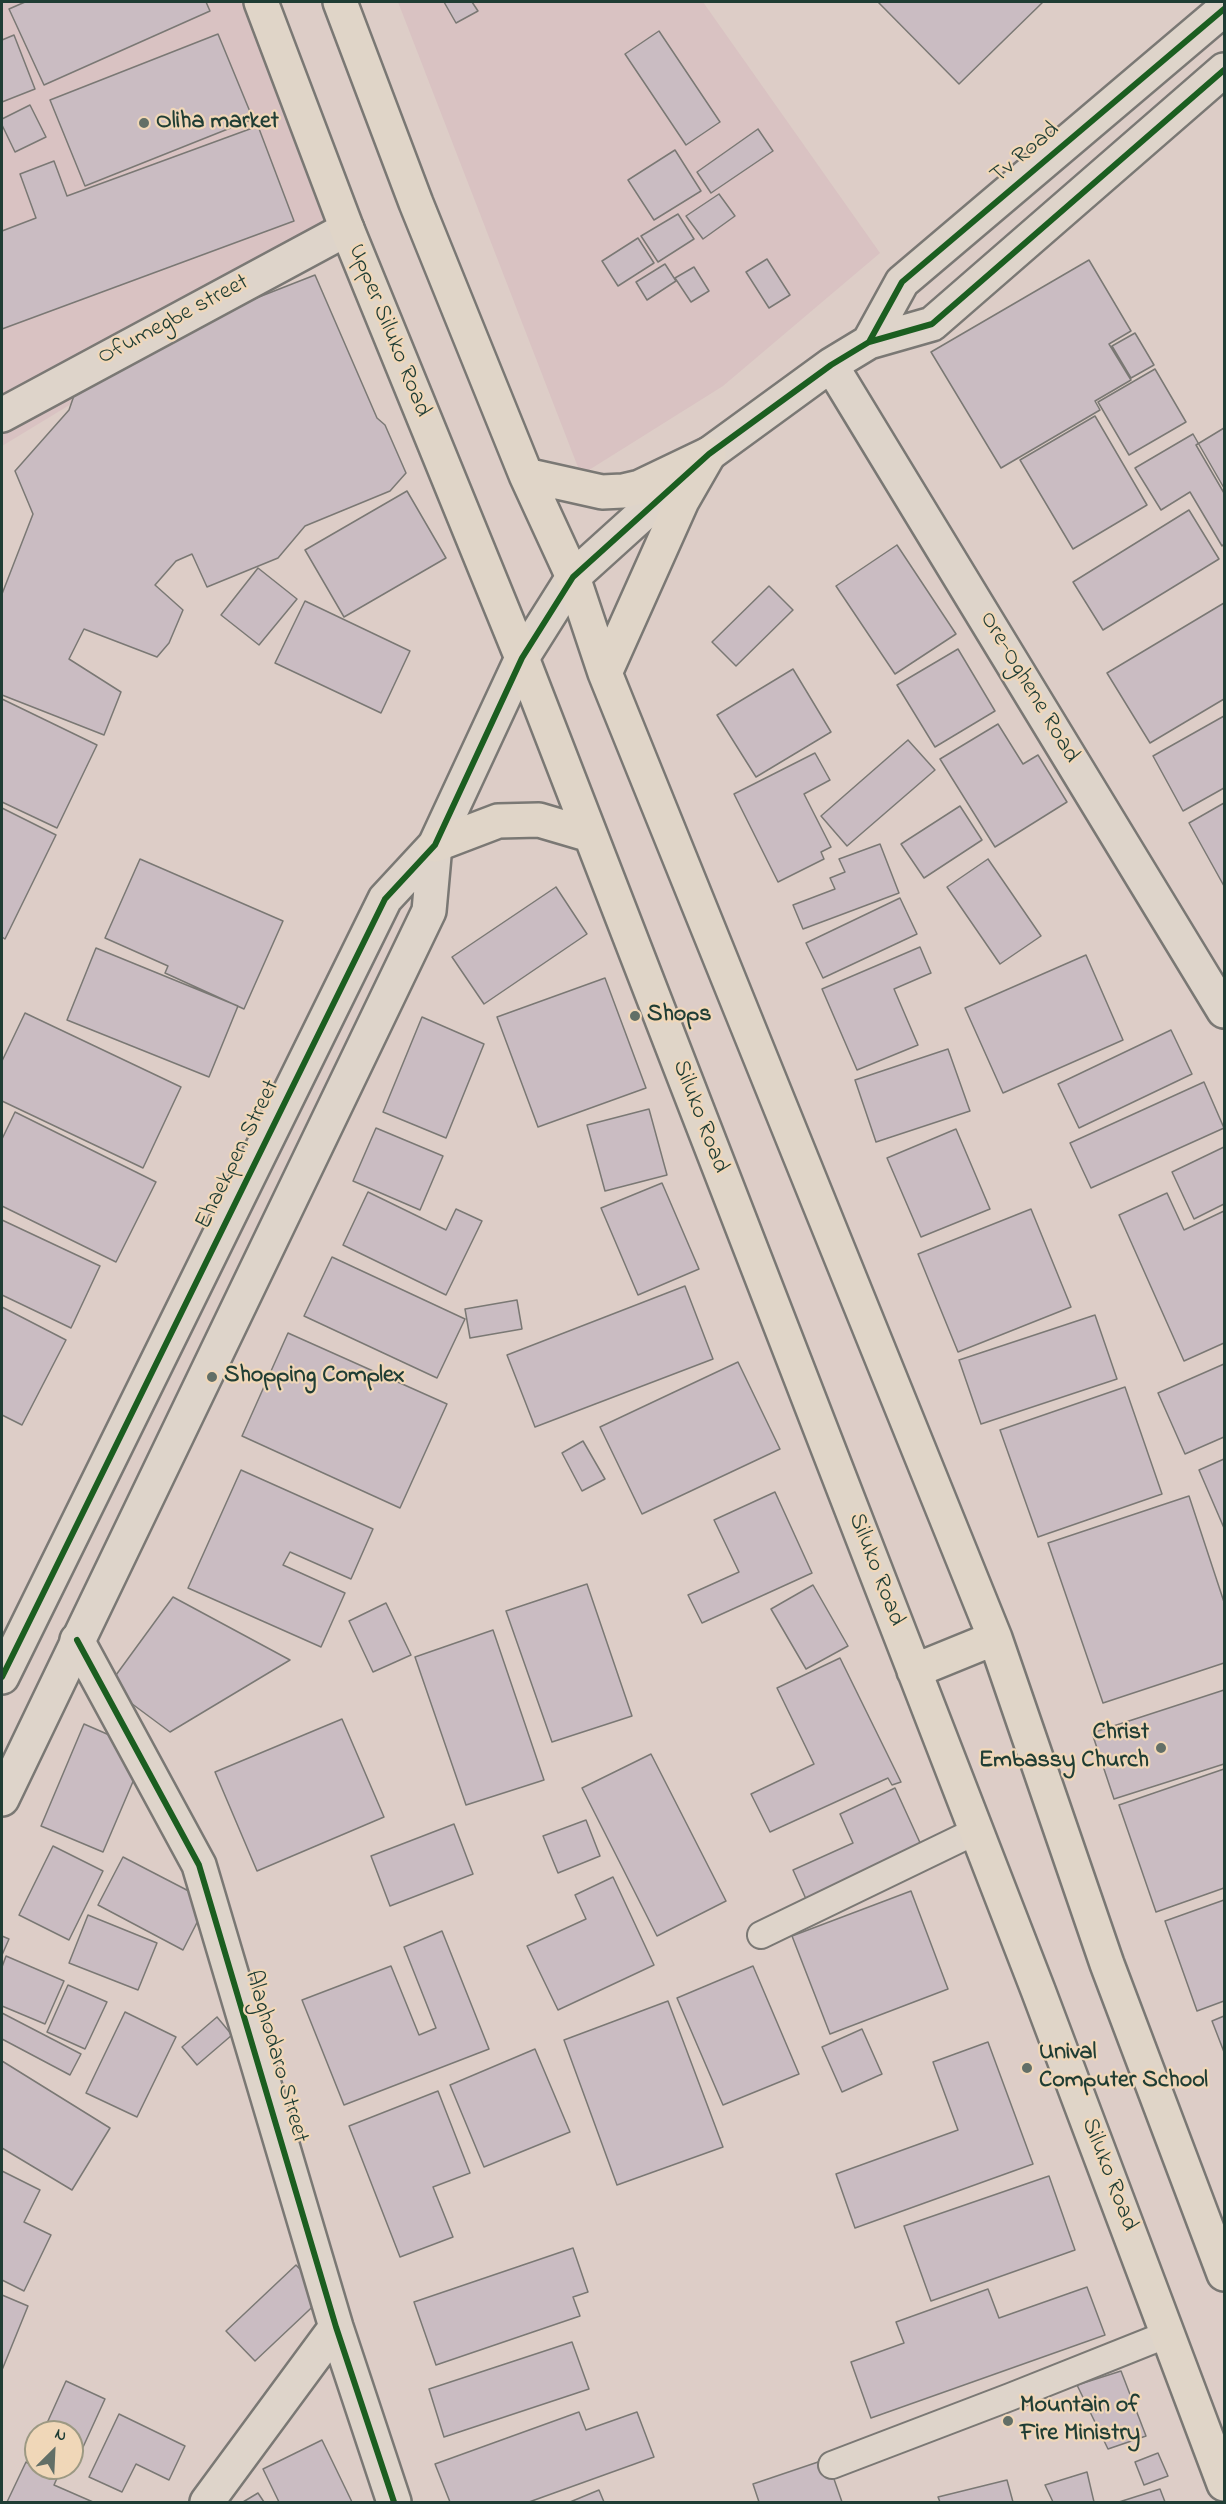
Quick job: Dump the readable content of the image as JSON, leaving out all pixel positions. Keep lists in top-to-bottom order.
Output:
{
  "streets": {
    "main road": ["Upper Siluko Road", "Siluko Road"],
    "street": [
      "Tv Road",
      "Ofumegbe street",
      "Ore-Oghene Road",
      "Ehaekpen Street",
      "Alaghodaro Street"
    ]
  },
  "crossings": [
    ["Ofumegbe street", "Upper Siluko Road"],
    ["Upper Siluko Road", "Siluko Road"],
    ["Upper Siluko Road", "Ehaekpen Street"],
    ["Siluko Road", "Ehaekpen Street"],
    ["Ehaekpen Street", "Alaghodaro Street"]
  ],
  "places": [
    "Oliha market",
    "Shops",
    "Shopping Complex",
    "Christ Embassy Church",
    "Unival Computer School",
    "Mountain of Fire Ministry"
  ],
  "north": "top right"
}
